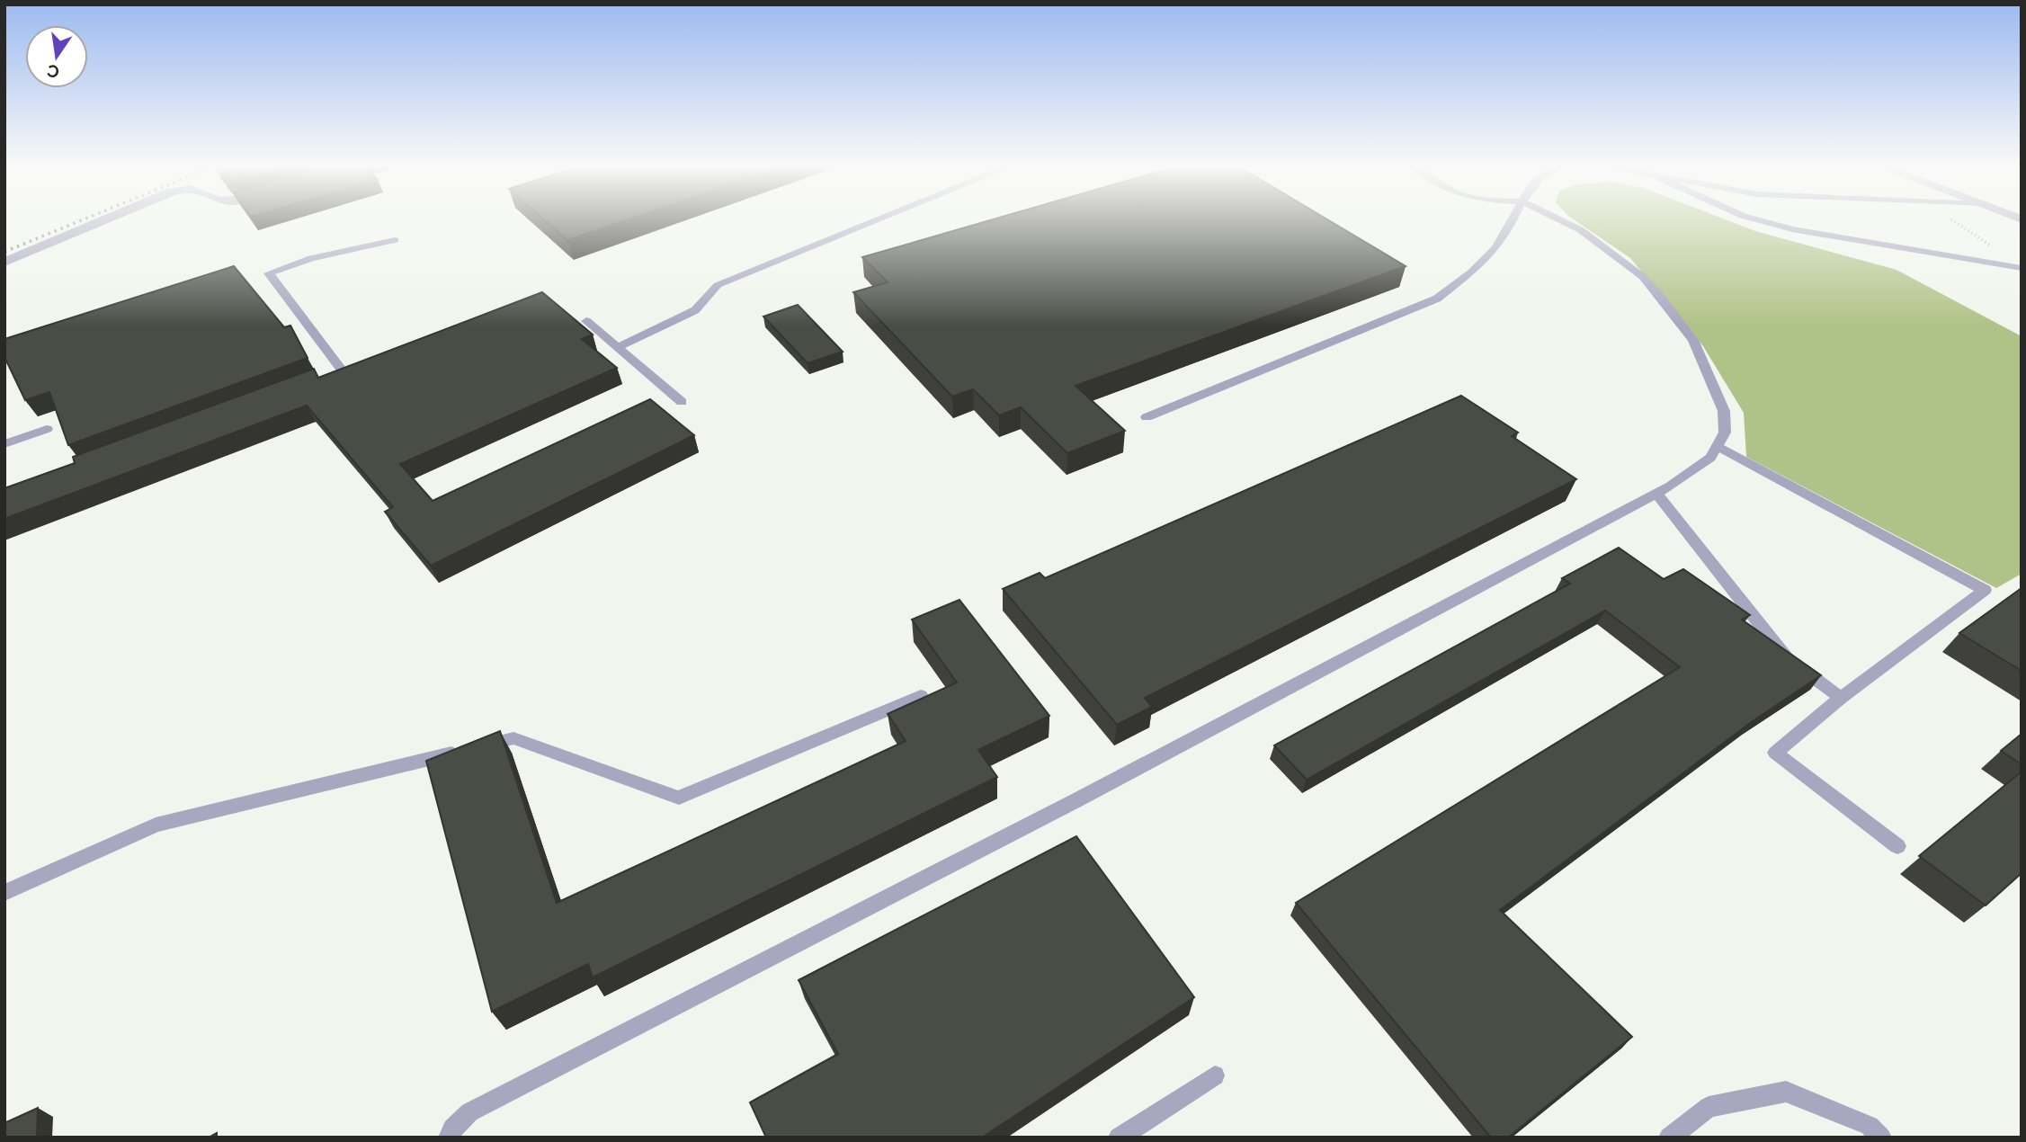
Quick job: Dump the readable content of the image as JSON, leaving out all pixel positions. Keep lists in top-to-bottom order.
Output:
{
  "north": "bottom"
}
